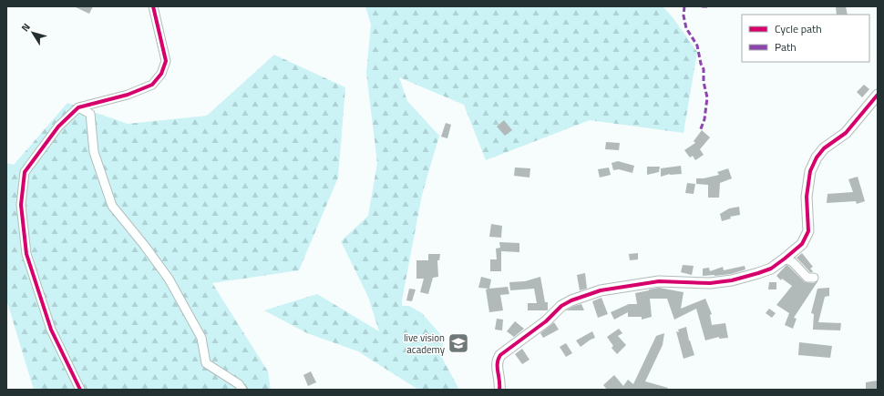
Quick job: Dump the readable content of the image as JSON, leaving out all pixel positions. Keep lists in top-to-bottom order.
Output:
{
  "places": {
    "school or university": ["live vision academy"]
  },
  "legend": ["Cycle path", "Path"],
  "north": "top left"
}
